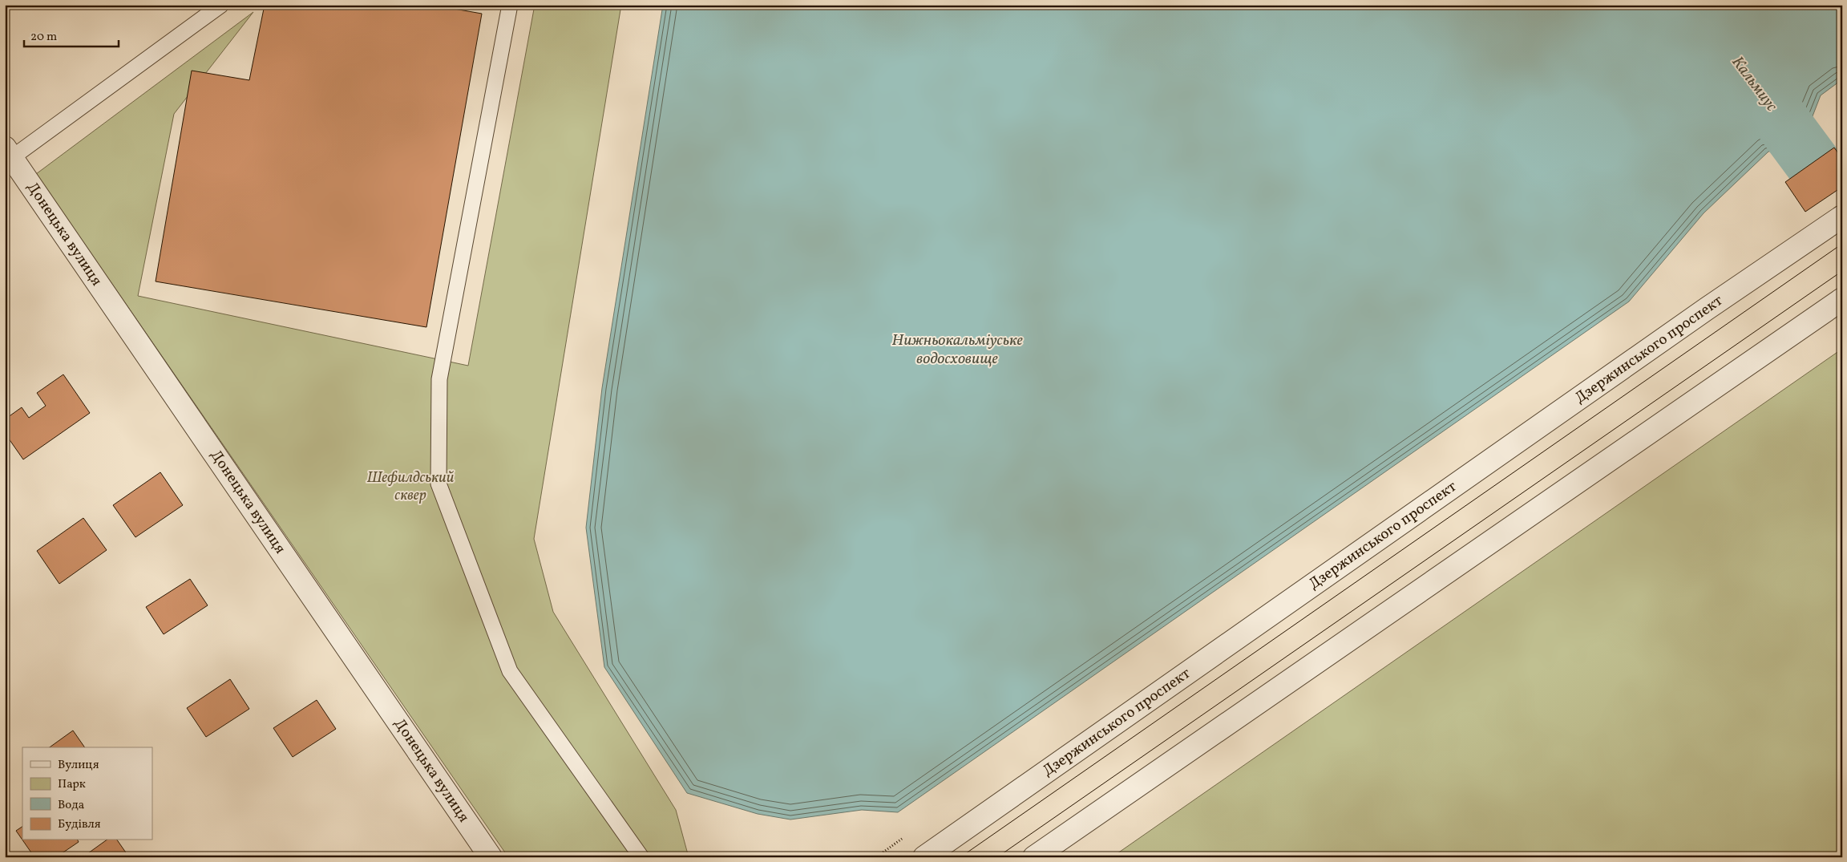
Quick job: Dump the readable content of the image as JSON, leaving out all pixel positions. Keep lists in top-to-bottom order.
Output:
{
  "streets": {
    "street": ["Донецька вулиця", "Дзержинського проспект"]
  },
  "water": ["Кальмиус", "Нижньокальміуське водосховище"],
  "parks": ["Шефилдський сквер"],
  "legend": [
    "Вулиця",
    "Парк",
    "Вода",
    "Будівля"
  ],
  "scale_bar": "20 m"
}
